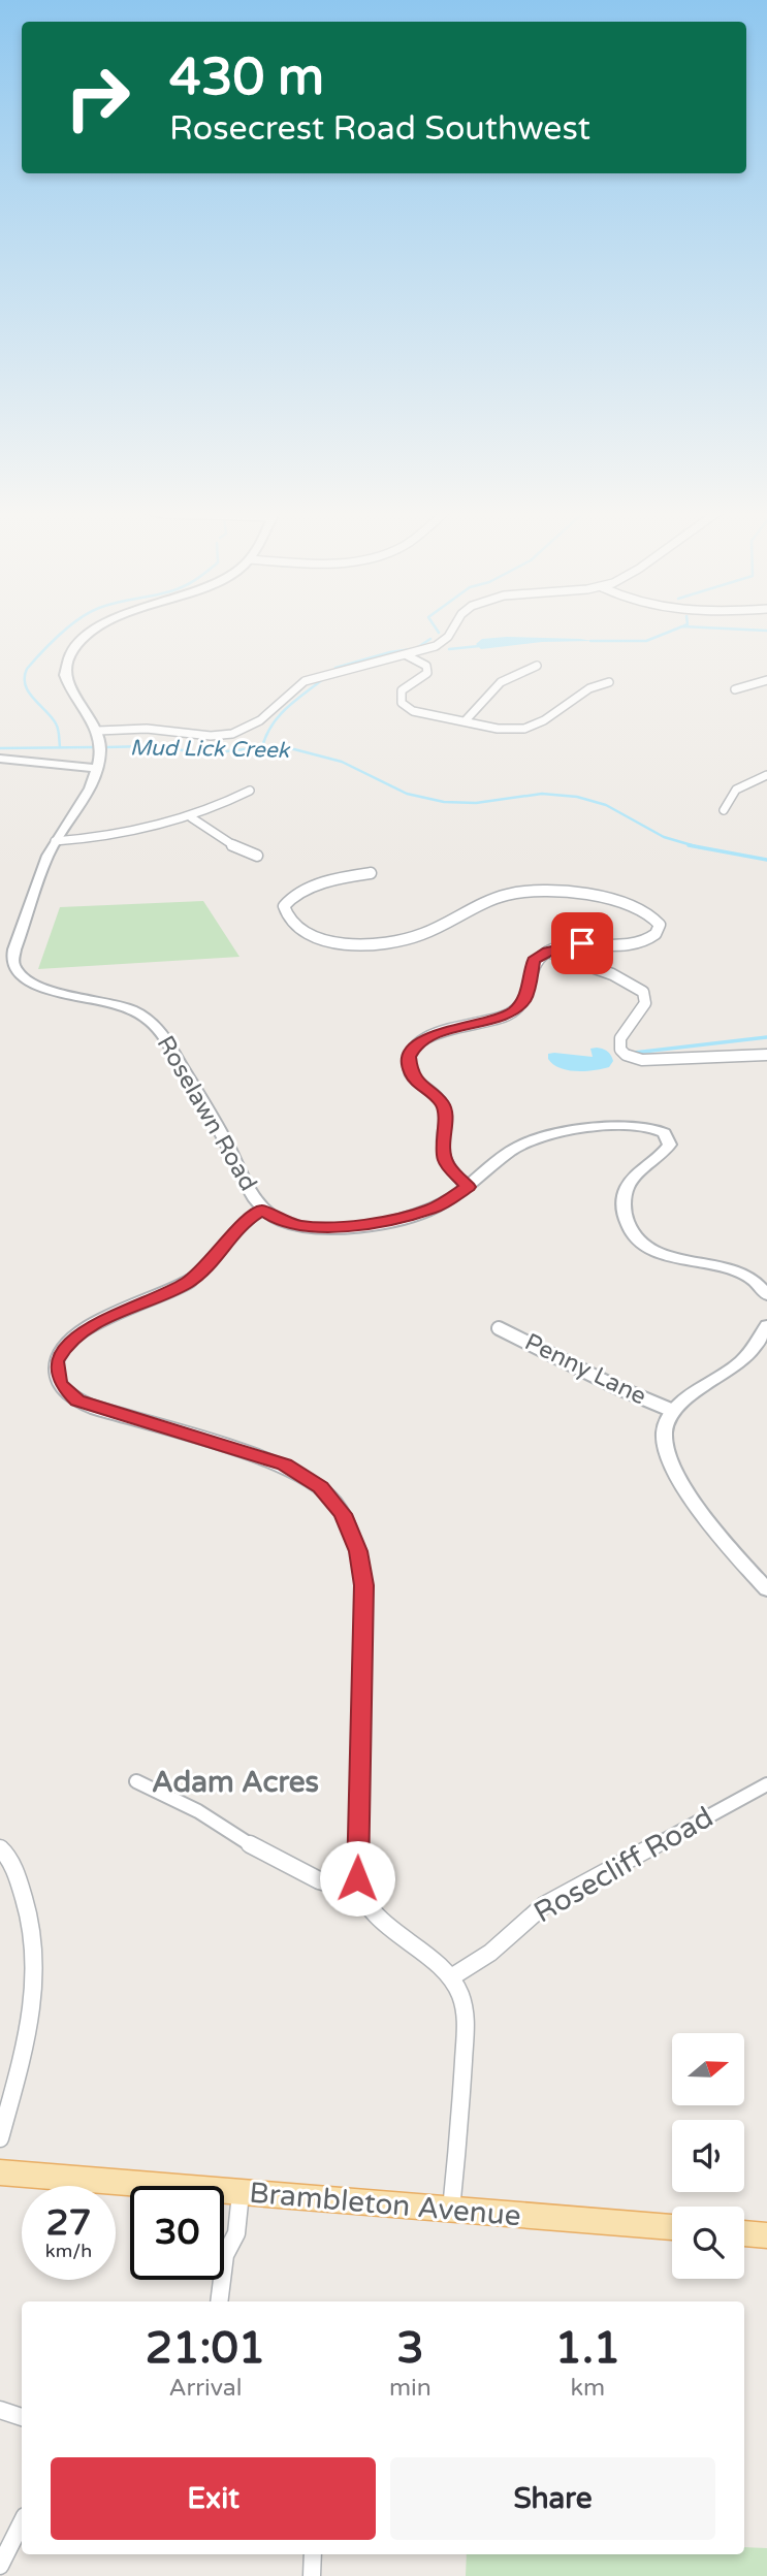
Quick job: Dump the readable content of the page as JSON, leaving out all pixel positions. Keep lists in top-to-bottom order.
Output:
{
  "streets": {
    "main road": ["Brambleton Avenue"],
    "street": ["Roselawn Road", "Penny Lane", "Rosecliff Road"]
  },
  "districts": ["Adam Acres"],
  "water": ["Mud Lick Creek"],
  "north": "right",
  "page": {
    "turn": ["430 m", "Rosecrest Road Southwest"],
    "speed": "27 km/h",
    "limit": "30",
    "eta": [
      "21:01",
      "Arrival",
      "3",
      "min",
      "1.1",
      "km"
    ],
    "buttons": ["Exit", "Share"]
  }
}
